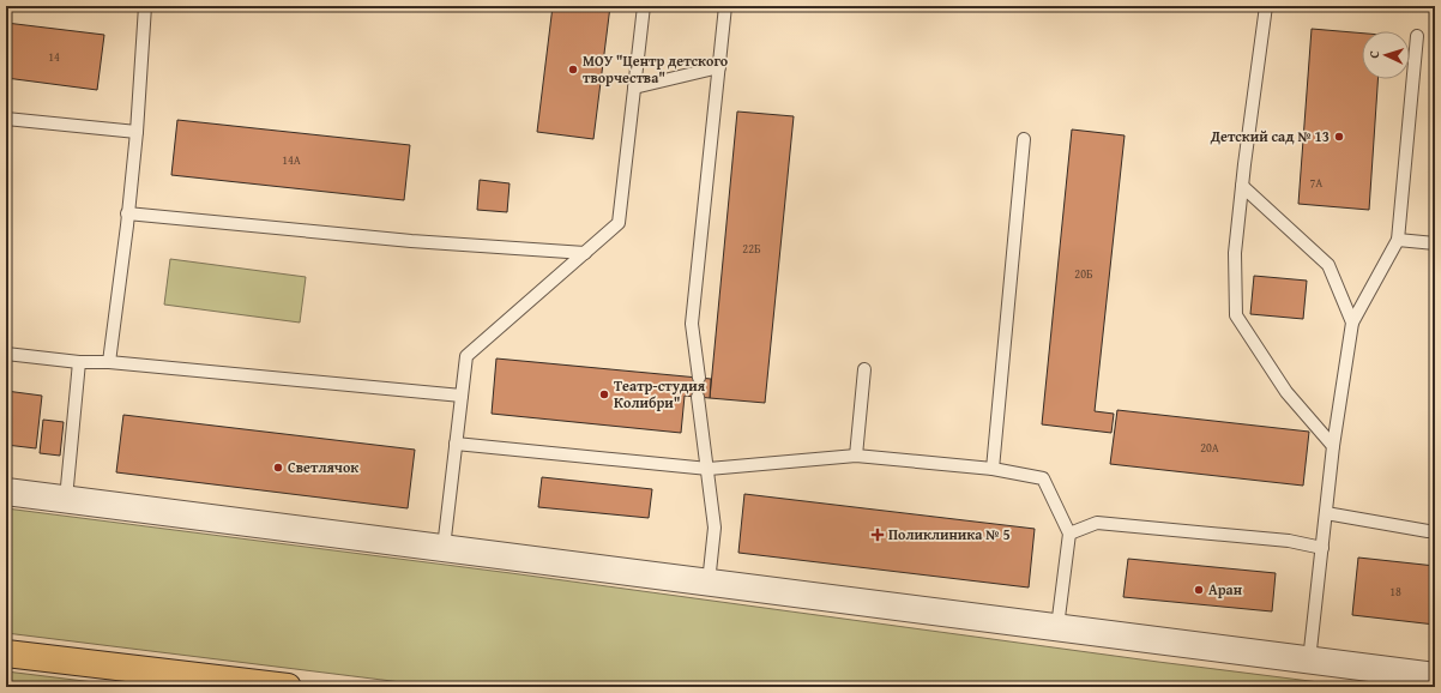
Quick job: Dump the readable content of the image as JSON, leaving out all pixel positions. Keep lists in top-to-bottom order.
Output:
{
  "places": {
    "other": [
      "МОУ \"Центр детского творчества\"",
      "Детский сад № 13",
      "Театр-студия Колибри\"",
      "Светлячок",
      "Аран"
    ],
    "health": ["Поликлиника № 5"]
  },
  "house_numbers": [
    "14",
    "14А",
    "7А",
    "22Б",
    "20Б",
    "20А",
    "18"
  ],
  "north": "left"
}
